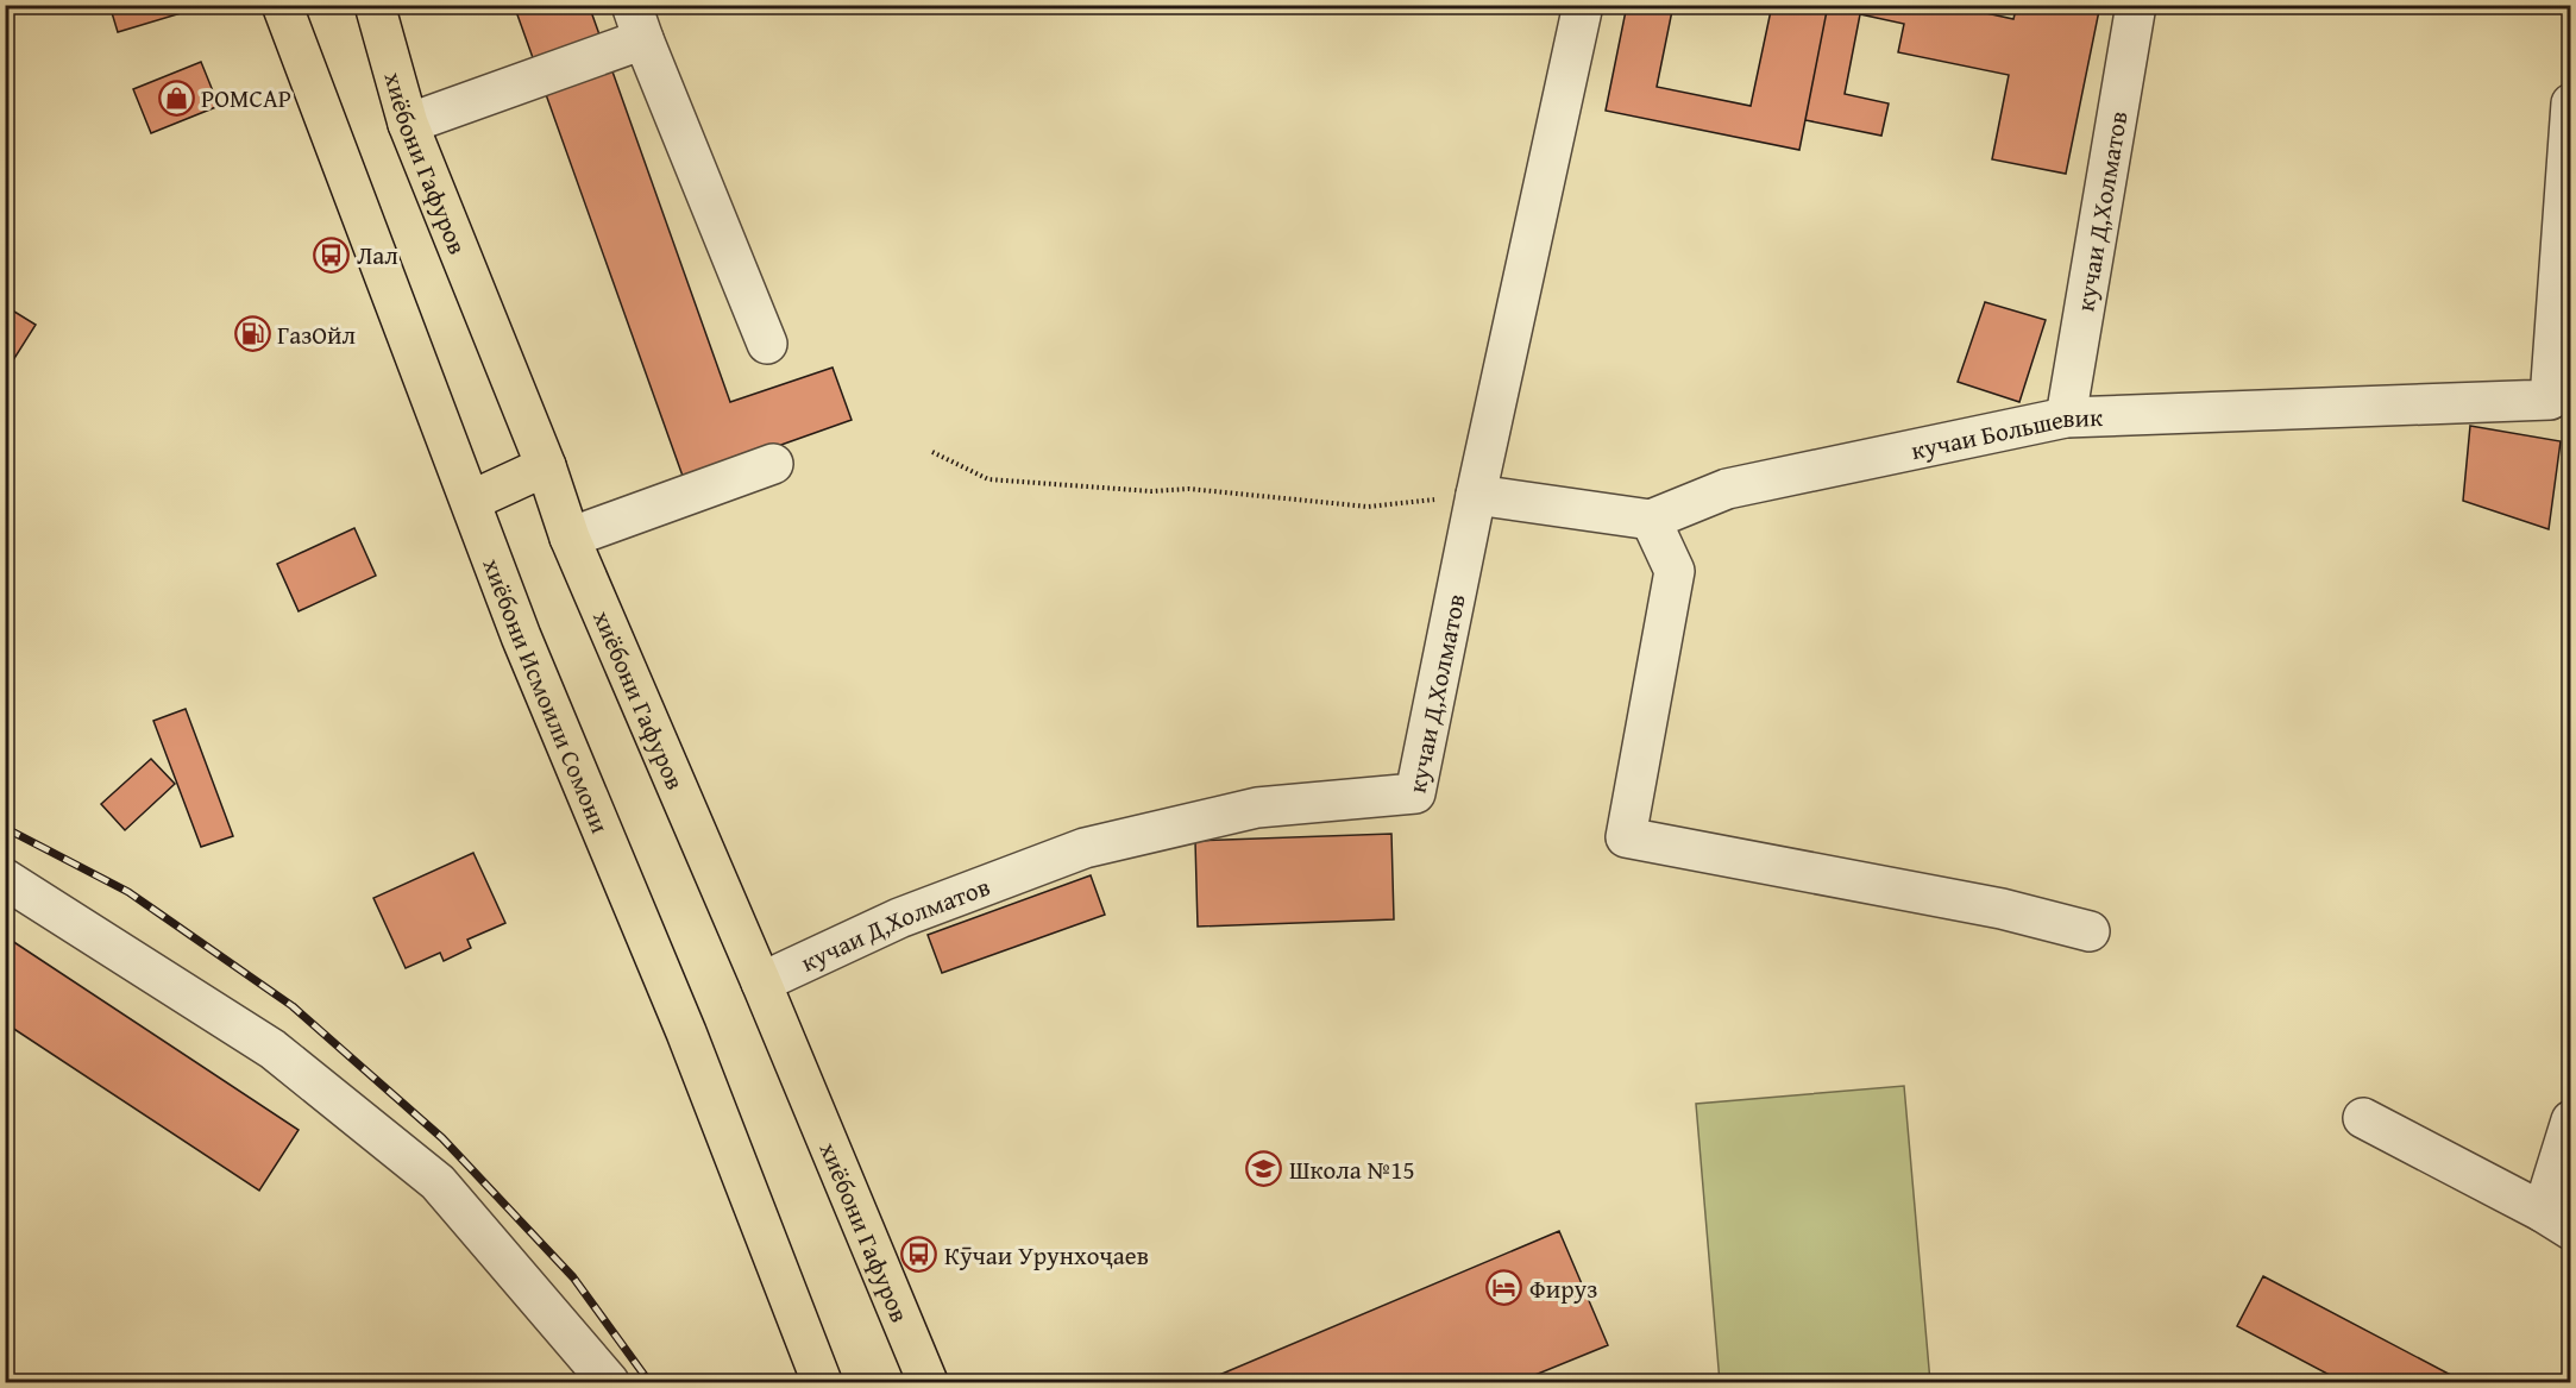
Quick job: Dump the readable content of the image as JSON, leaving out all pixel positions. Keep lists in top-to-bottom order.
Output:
{
  "streets": {
    "highway": ["хиёбони Гафуров", "хиёбони Исмоили Сомони"],
    "street": ["кучаи Д,Холматов", "кучаи Большевик"]
  },
  "crossings": [
    ["хиёбони Гафуров", "кучаи Д,Холматов"],
    ["кучаи Д,Холматов", "кучаи Большевик"]
  ],
  "places": {
    "shop": ["РОМСАР"],
    "bus stop": ["Лал", "Кӯчаи Урунхоҷаев"],
    "fuel station": ["ГазОйл"],
    "school or university": ["Школа №15"],
    "hotel": ["Фируз"]
  }
}
